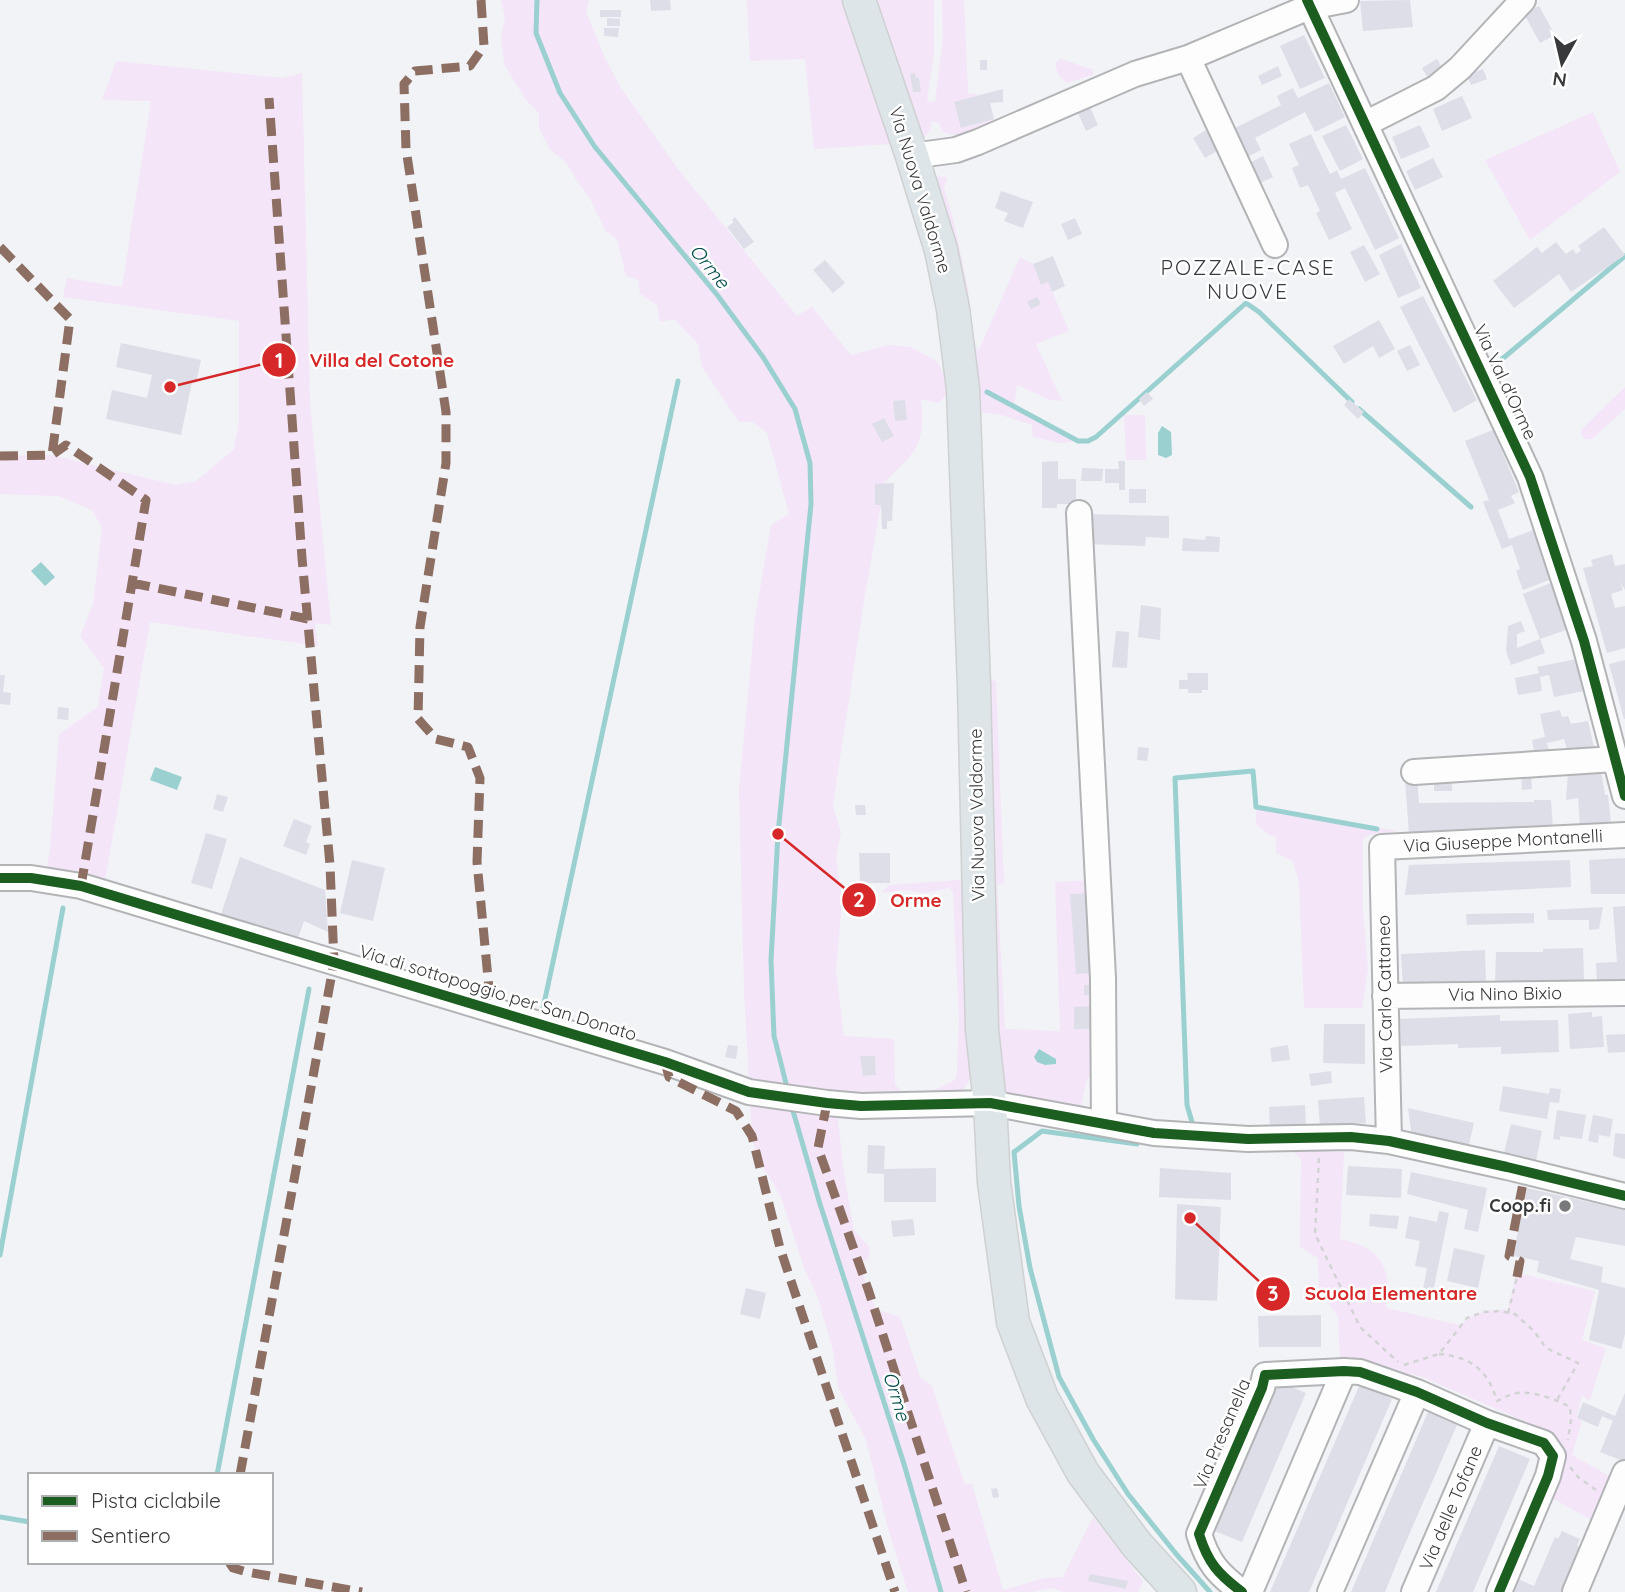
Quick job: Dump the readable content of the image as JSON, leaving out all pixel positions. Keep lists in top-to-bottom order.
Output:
{
  "streets": {
    "main road": ["Via Nuova Valdorme"],
    "street": [
      "Via Val d'Orme",
      "Via Giuseppe Montanelli",
      "Via di sottopoggio per San Donato",
      "Via Carlo Cattaneo",
      "Via Nino Bixio",
      "Via Presanella",
      "Via delle Tofane"
    ]
  },
  "crossings": [
    ["Via Nuova Valdorme", "Via di sottopoggio per San Donato"],
    ["Via Giuseppe Montanelli", "Via Carlo Cattaneo"],
    ["Via Carlo Cattaneo", "Via Nino Bixio"],
    ["Via Presanella", "Via delle Tofane"]
  ],
  "districts": ["POZZALE-CASE NUOVE"],
  "water": ["Orme"],
  "places": [
    "Villa del Cotone",
    "Orme",
    "Coop.fi",
    "Scuola Elementare"
  ],
  "legend": ["Pista ciclabile", "Sentiero"],
  "north": "bottom"
}
